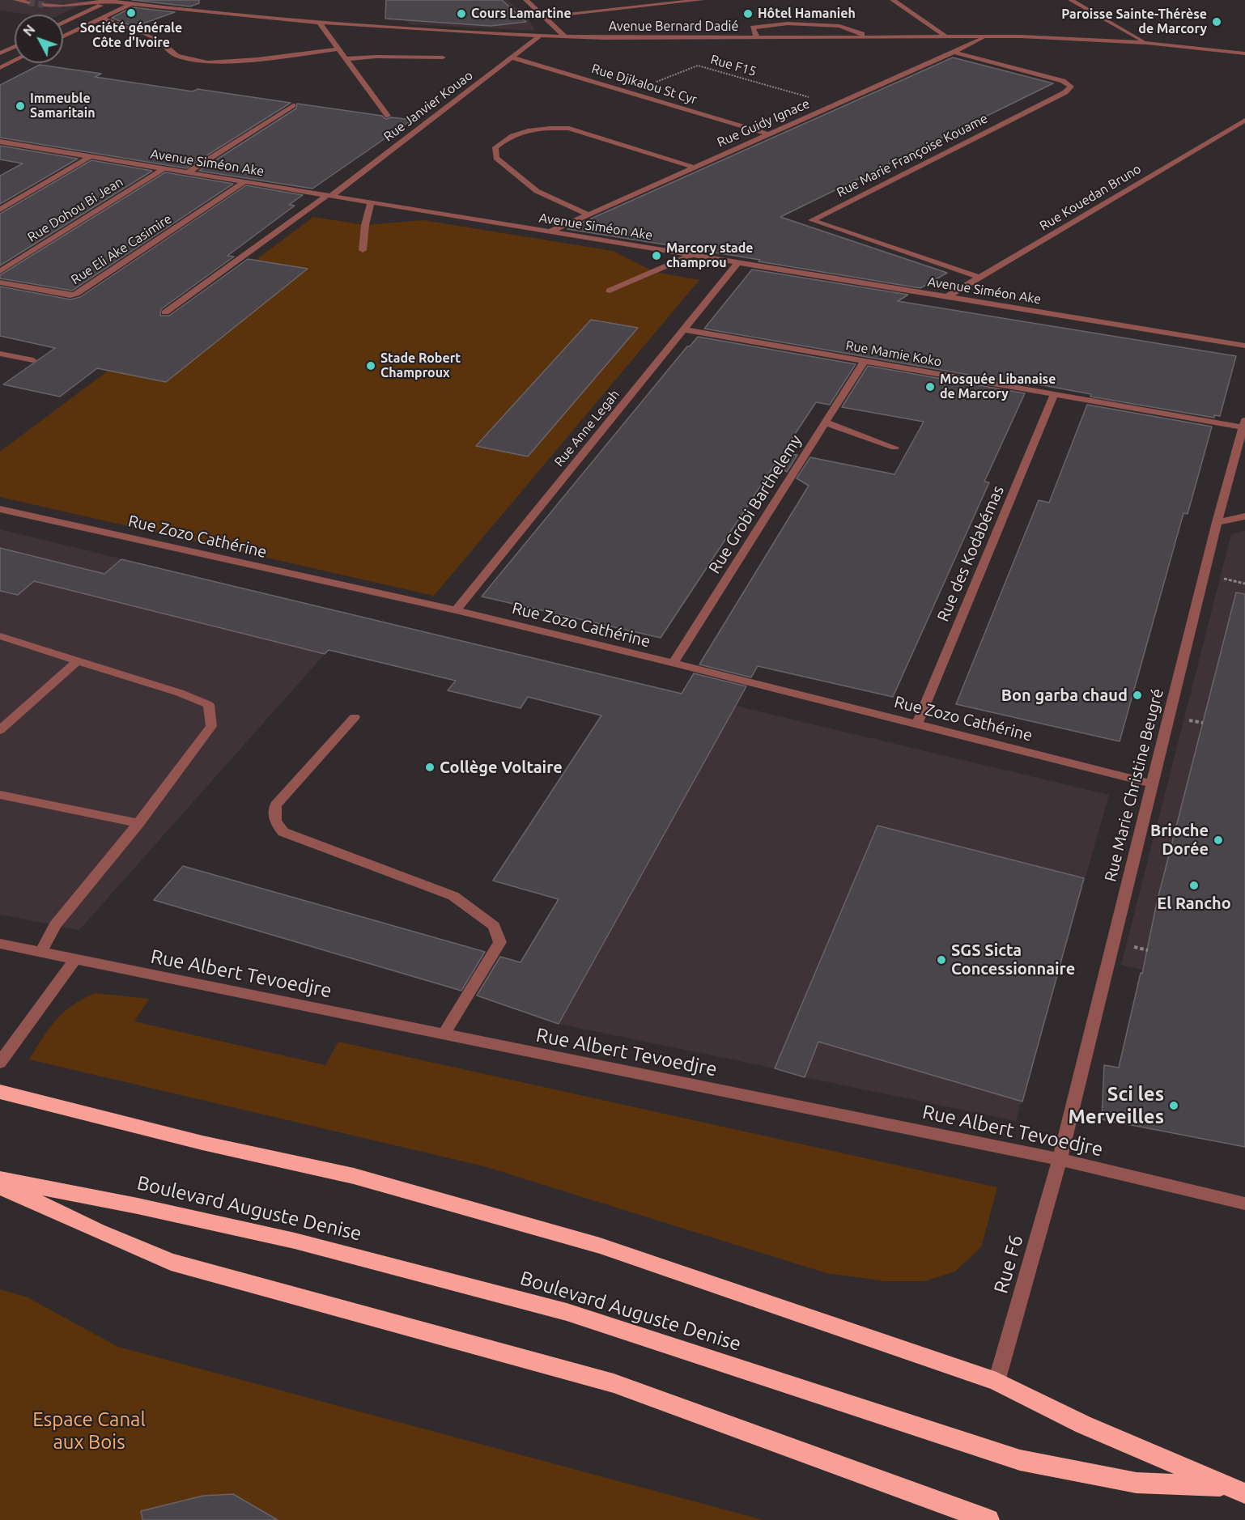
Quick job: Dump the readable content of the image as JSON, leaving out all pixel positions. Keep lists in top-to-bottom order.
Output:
{
  "streets": {
    "highway": ["Boulevard Auguste Denise"],
    "street": [
      "Avenue Bernard Dadié",
      "Rue Djikalou St Cyr",
      "Rue Janvier Kouao",
      "Rue Guidy Ignace",
      "Rue Marie Françoise Kouame",
      "Avenue Siméon Ake",
      "Rue Kouedan Bruno",
      "Rue Dohou Bi Jean",
      "Rue Eli Ake Casimire",
      "Rue Mamie Koko",
      "Rue Anne Legah",
      "Rue Grobi Barthelemy",
      "Rue Zozo Cathérine",
      "Rue des Kodabémas",
      "Rue Marie Christine Beugré",
      "Rue Albert Tevoedjre",
      "Rue F6"
    ],
    "path": ["Rue F15"]
  },
  "crossings": [
    ["Avenue Bernard Dadié", "Rue Janvier Kouao"],
    ["Avenue Bernard Dadié", "Rue Guidy Ignace"],
    ["Rue F15", "Rue Djikalou St Cyr"],
    ["Rue F15", "Rue Guidy Ignace"],
    ["Rue Djikalou St Cyr", "Rue Janvier Kouao"],
    ["Rue Djikalou St Cyr", "Rue Guidy Ignace"],
    ["Rue Janvier Kouao", "Avenue Siméon Ake"],
    ["Rue Guidy Ignace", "Rue Marie Françoise Kouame"],
    ["Rue Guidy Ignace", "Avenue Siméon Ake"],
    ["Rue Marie Françoise Kouame", "Rue Kouedan Bruno"],
    ["Avenue Siméon Ake", "Rue Kouedan Bruno"],
    ["Avenue Siméon Ake", "Rue Dohou Bi Jean"],
    ["Avenue Siméon Ake", "Rue Eli Ake Casimire"],
    ["Avenue Siméon Ake", "Rue Anne Legah"],
    ["Rue Mamie Koko", "Rue Anne Legah"],
    ["Rue Mamie Koko", "Rue Grobi Barthelemy"],
    ["Rue Mamie Koko", "Rue des Kodabémas"],
    ["Rue Mamie Koko", "Rue Marie Christine Beugré"],
    ["Rue Anne Legah", "Rue Zozo Cathérine"],
    ["Rue Grobi Barthelemy", "Rue Zozo Cathérine"],
    ["Rue Zozo Cathérine", "Rue des Kodabémas"],
    ["Rue Zozo Cathérine", "Rue Marie Christine Beugré"],
    ["Rue Marie Christine Beugré", "Rue Albert Tevoedjre"],
    ["Rue Marie Christine Beugré", "Rue F6"],
    ["Rue Albert Tevoedjre", "Rue F6"]
  ],
  "parks": ["Espace Canal aux Bois"],
  "places": [
    "Société générale Côte d'Ivoire",
    "Cours Lamartine",
    "Hôtel Hamanieh",
    "Paroisse Sainte-Thérèse de Marcory",
    "Immeuble Samaritain",
    "Marcory stade champrou",
    "Stade Robert Champroux",
    "Mosquée Libanaise de Marcory",
    "Bon garba chaud",
    "Collège Voltaire",
    "Brioche Dorée",
    "El Rancho",
    "SGS Sicta Concessionnaire",
    "Sci les Merveilles"
  ],
  "north": "top left"
}
